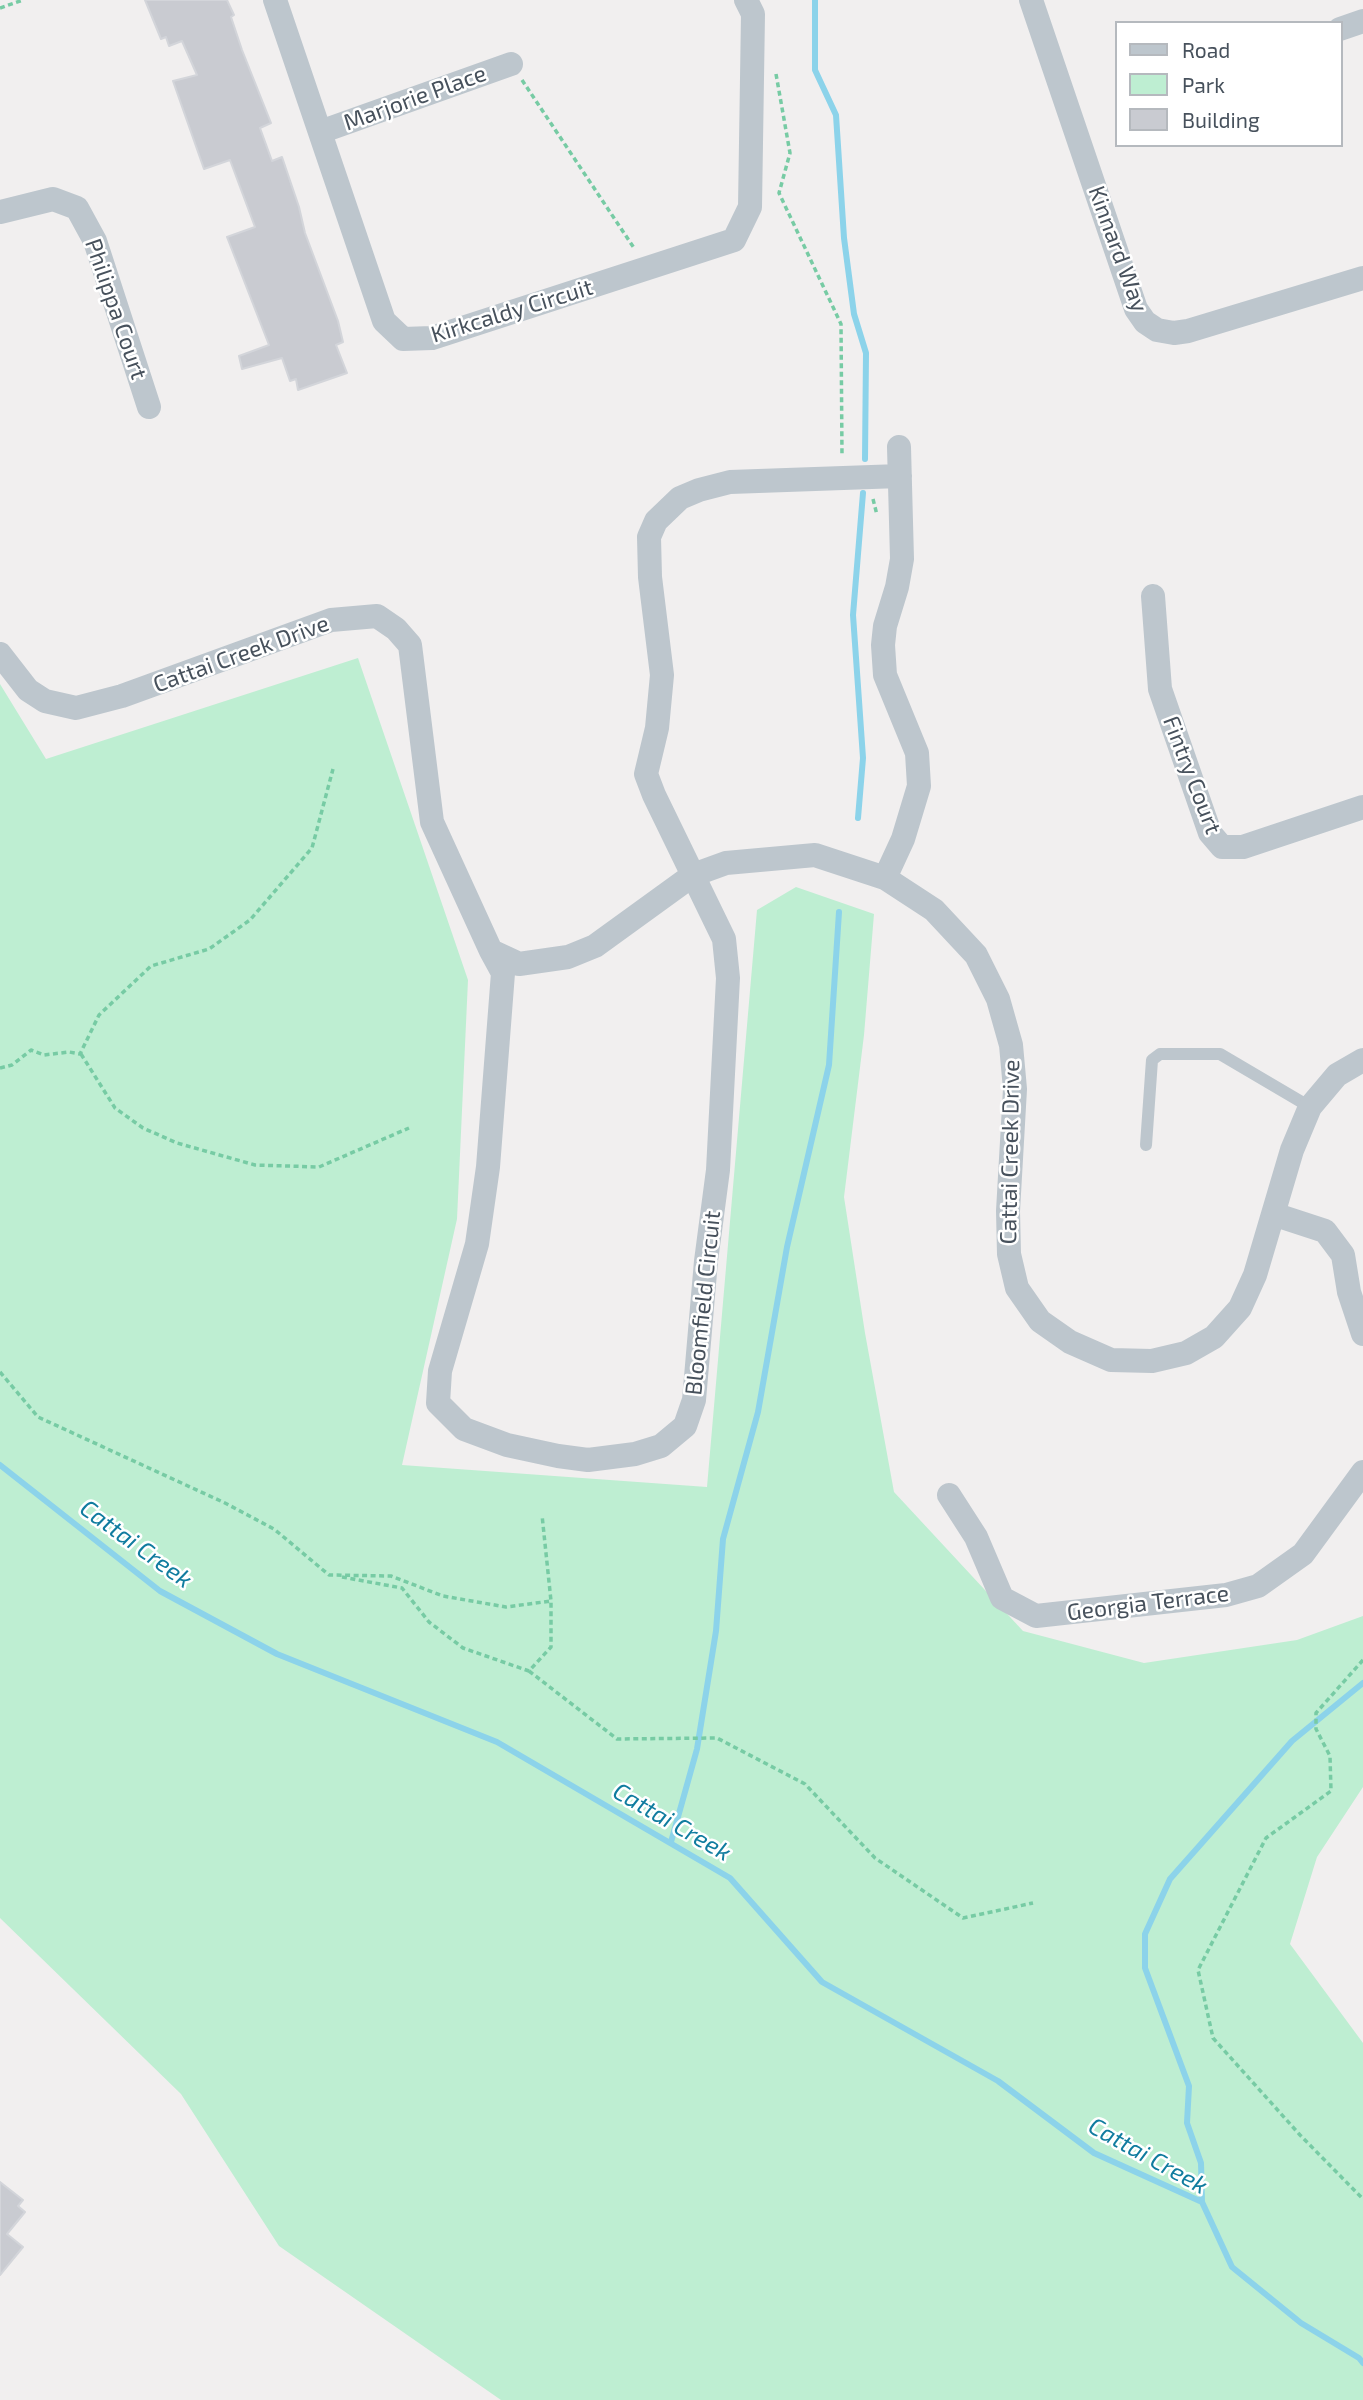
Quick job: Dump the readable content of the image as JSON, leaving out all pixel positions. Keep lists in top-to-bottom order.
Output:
{
  "streets": {
    "street": [
      "Marjorie Place",
      "Kinnard Way",
      "Philippa Court",
      "Kirkcaldy Circuit",
      "Cattai Creek Drive",
      "Fintry Court",
      "Bloomfield Circuit",
      "Georgia Terrace"
    ]
  },
  "crossings": [
    ["Marjorie Place", "Kirkcaldy Circuit"],
    ["Cattai Creek Drive", "Bloomfield Circuit"]
  ],
  "water": ["Cattai Creek"],
  "legend": ["Road", "Park", "Building"]
}
